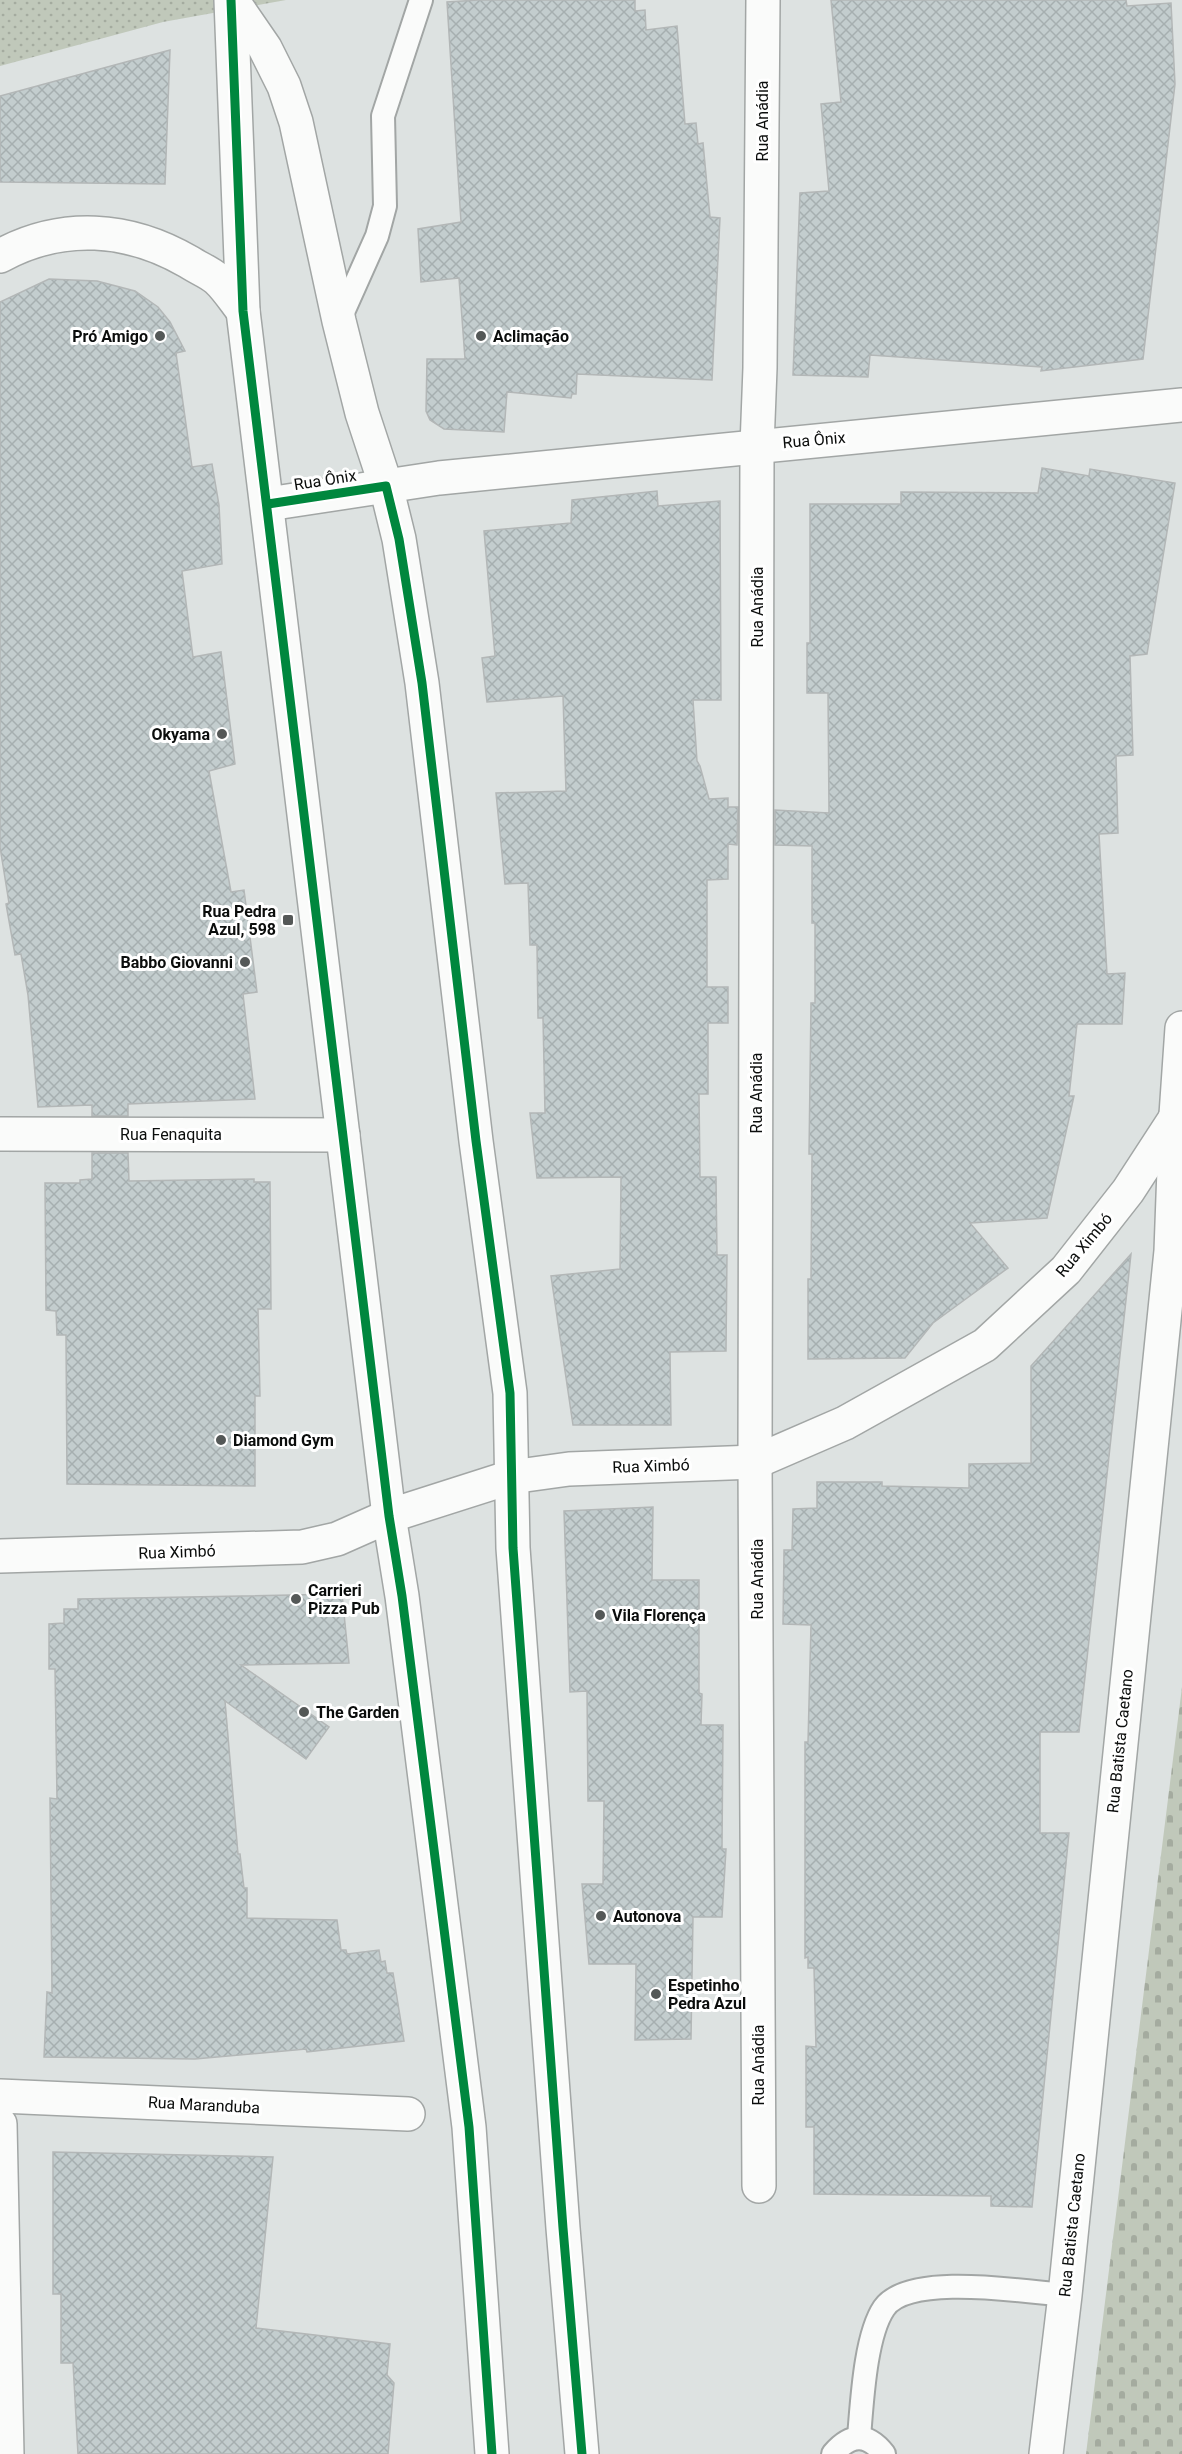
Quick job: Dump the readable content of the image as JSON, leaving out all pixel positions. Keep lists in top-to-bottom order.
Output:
{
  "streets": {
    "street": [
      "Rua Anádia",
      "Rua Ônix",
      "Rua Fenaquita",
      "Rua Ximbó",
      "Rua Batista Caetano",
      "Rua Maranduba"
    ]
  },
  "crossings": [
    ["Rua Anádia", "Rua Ônix"],
    ["Rua Anádia", "Rua Ximbó"],
    ["Rua Ximbó", "Rua Batista Caetano"]
  ],
  "places": {
    "other": [
      "Pró Amigo",
      "Aclimação",
      "Okyama",
      "Babbo Giovanni",
      "Diamond Gym",
      "Carrieri Pizza Pub",
      "Vila Florença",
      "The Garden",
      "Autonova",
      "Espetinho Pedra Azul"
    ],
    "transit": ["Rua Pedra Azul, 598"]
  }
}
